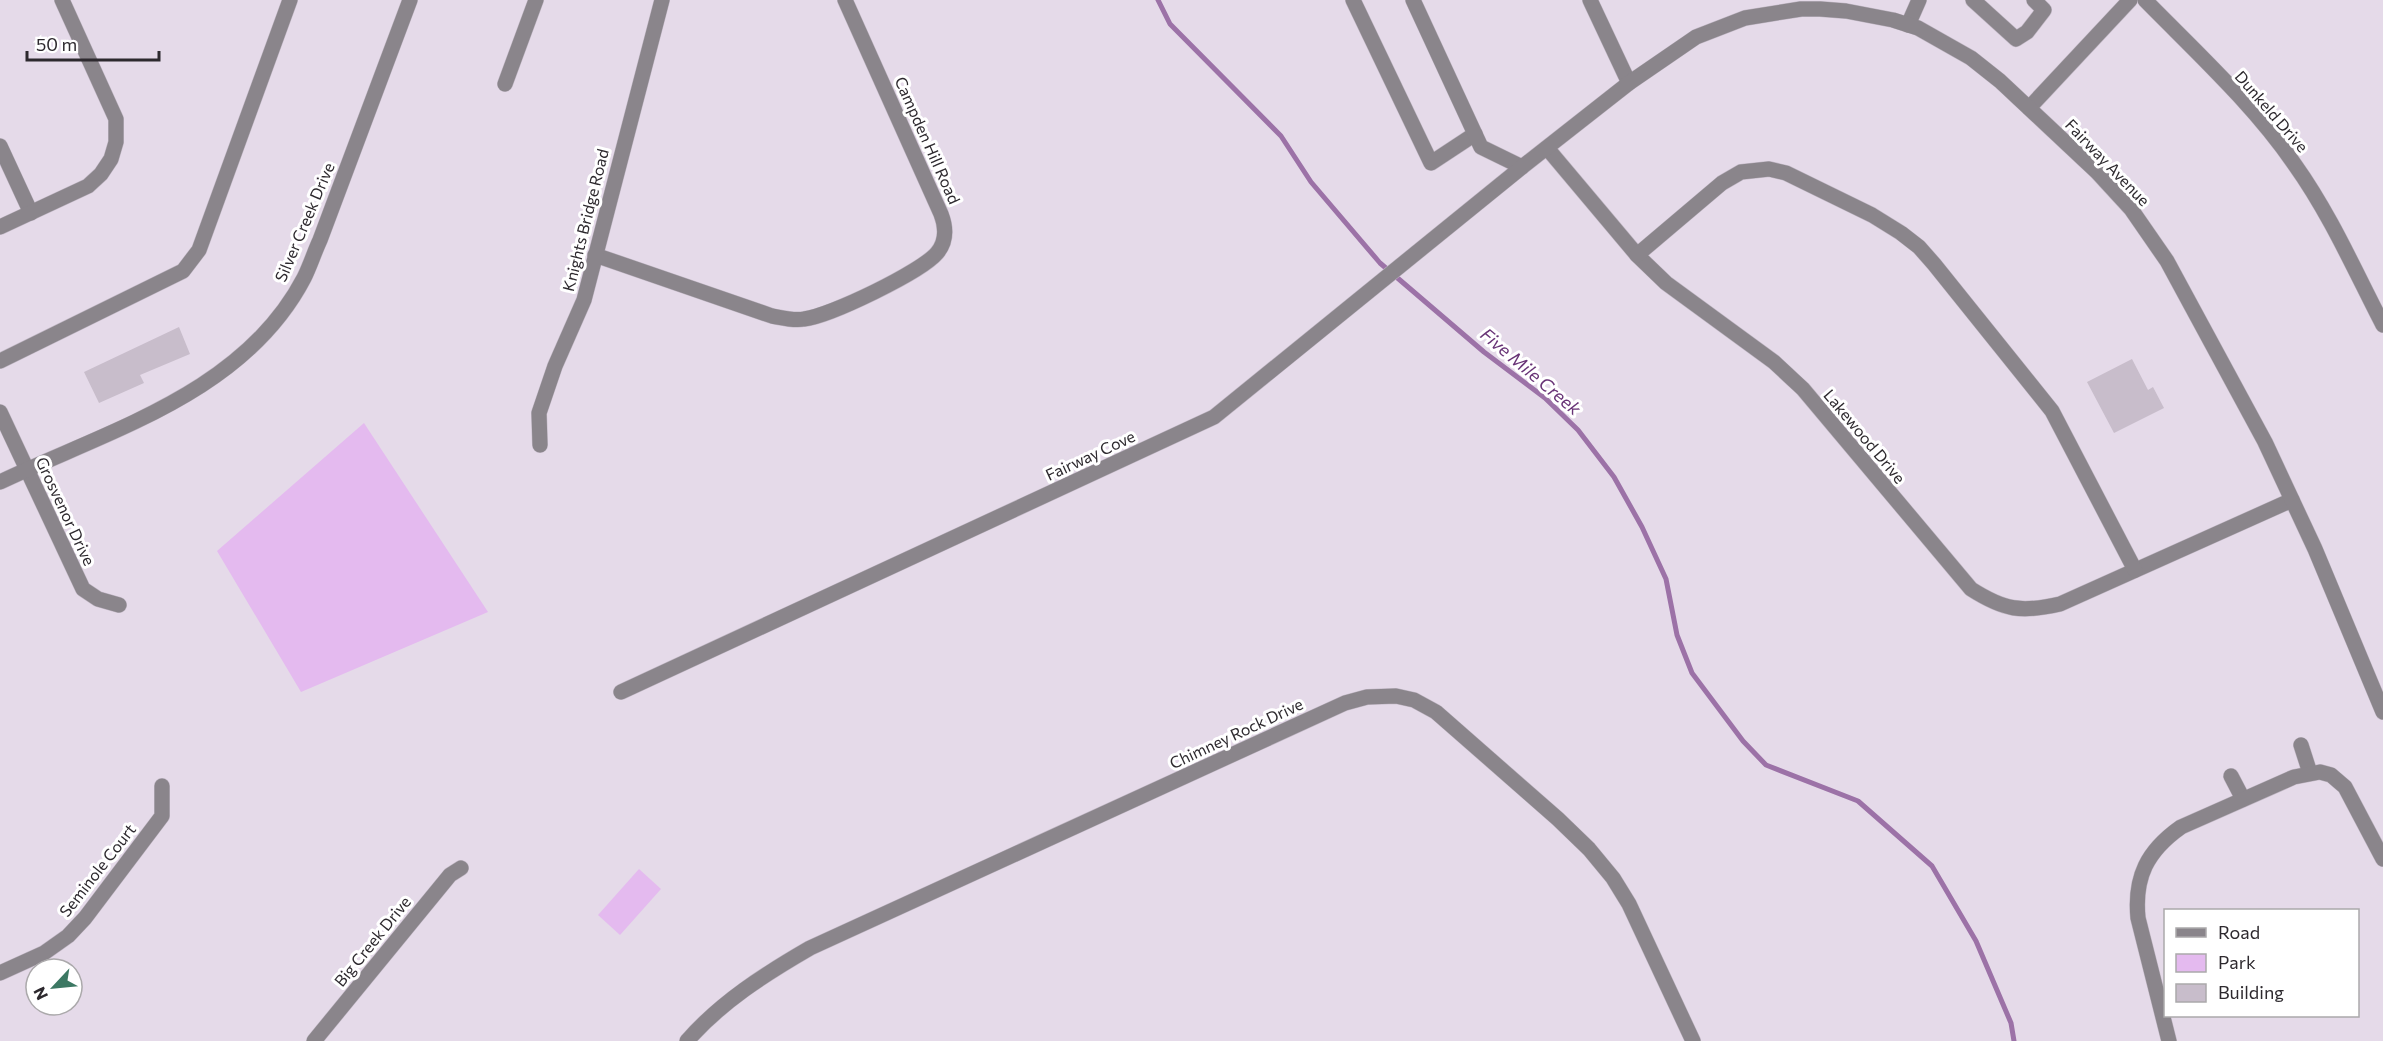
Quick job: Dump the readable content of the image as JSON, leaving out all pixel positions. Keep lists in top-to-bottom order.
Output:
{
  "streets": {
    "street": [
      "Dunkeld Drive",
      "Campden Hill Road",
      "Fairway Avenue",
      "Knights Bridge Road",
      "Silver Creek Drive",
      "Lakewood Drive",
      "Fairway Cove",
      "Grosvenor Drive",
      "Chimney Rock Drive",
      "Seminole Court",
      "Big Creek Drive"
    ]
  },
  "crossings": [
    ["Campden Hill Road", "Knights Bridge Road"],
    ["Fairway Avenue", "Lakewood Drive"],
    ["Silver Creek Drive", "Grosvenor Drive"]
  ],
  "water": ["Five Mile Creek"],
  "legend": ["Road", "Park", "Building"],
  "scale_bar": "50 m",
  "north": "bottom left"
}
